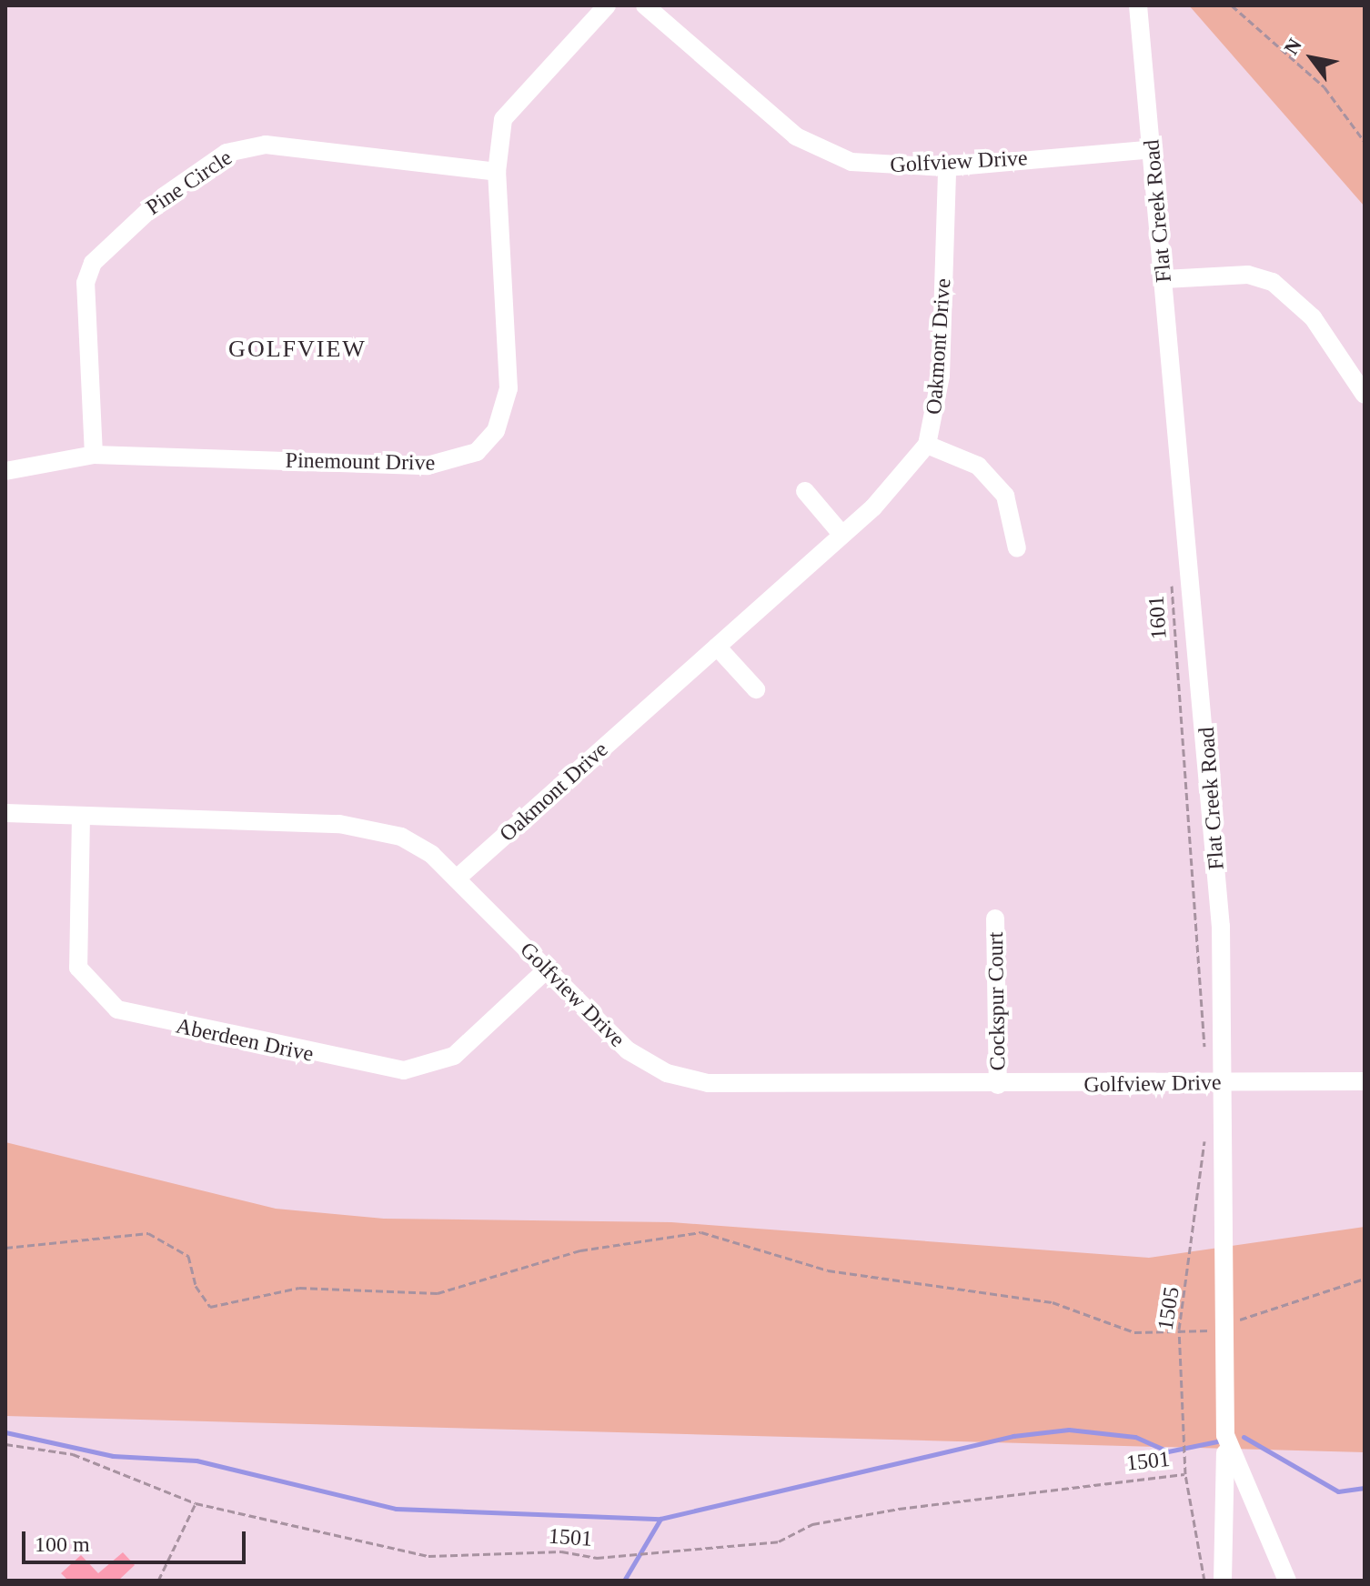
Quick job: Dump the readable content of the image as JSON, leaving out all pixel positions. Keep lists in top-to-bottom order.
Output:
{
  "streets": {
    "street": [
      "Golfview Drive",
      "Pine Circle",
      "Flat Creek Road",
      "Oakmont Drive",
      "Pinemount Drive",
      "Cockspur Court",
      "Aberdeen Drive"
    ],
    "path": ["1601", "1505", "1501"]
  },
  "crossings": [
    ["Golfview Drive", "Flat Creek Road"],
    ["Golfview Drive", "Oakmont Drive"],
    ["Golfview Drive", "Cockspur Court"],
    ["Golfview Drive", "Aberdeen Drive"],
    ["Pine Circle", "Pinemount Drive"],
    ["1505", "1501"]
  ],
  "districts": ["GOLFVIEW"],
  "scale_bar": "100 m",
  "north": "top left"
}
